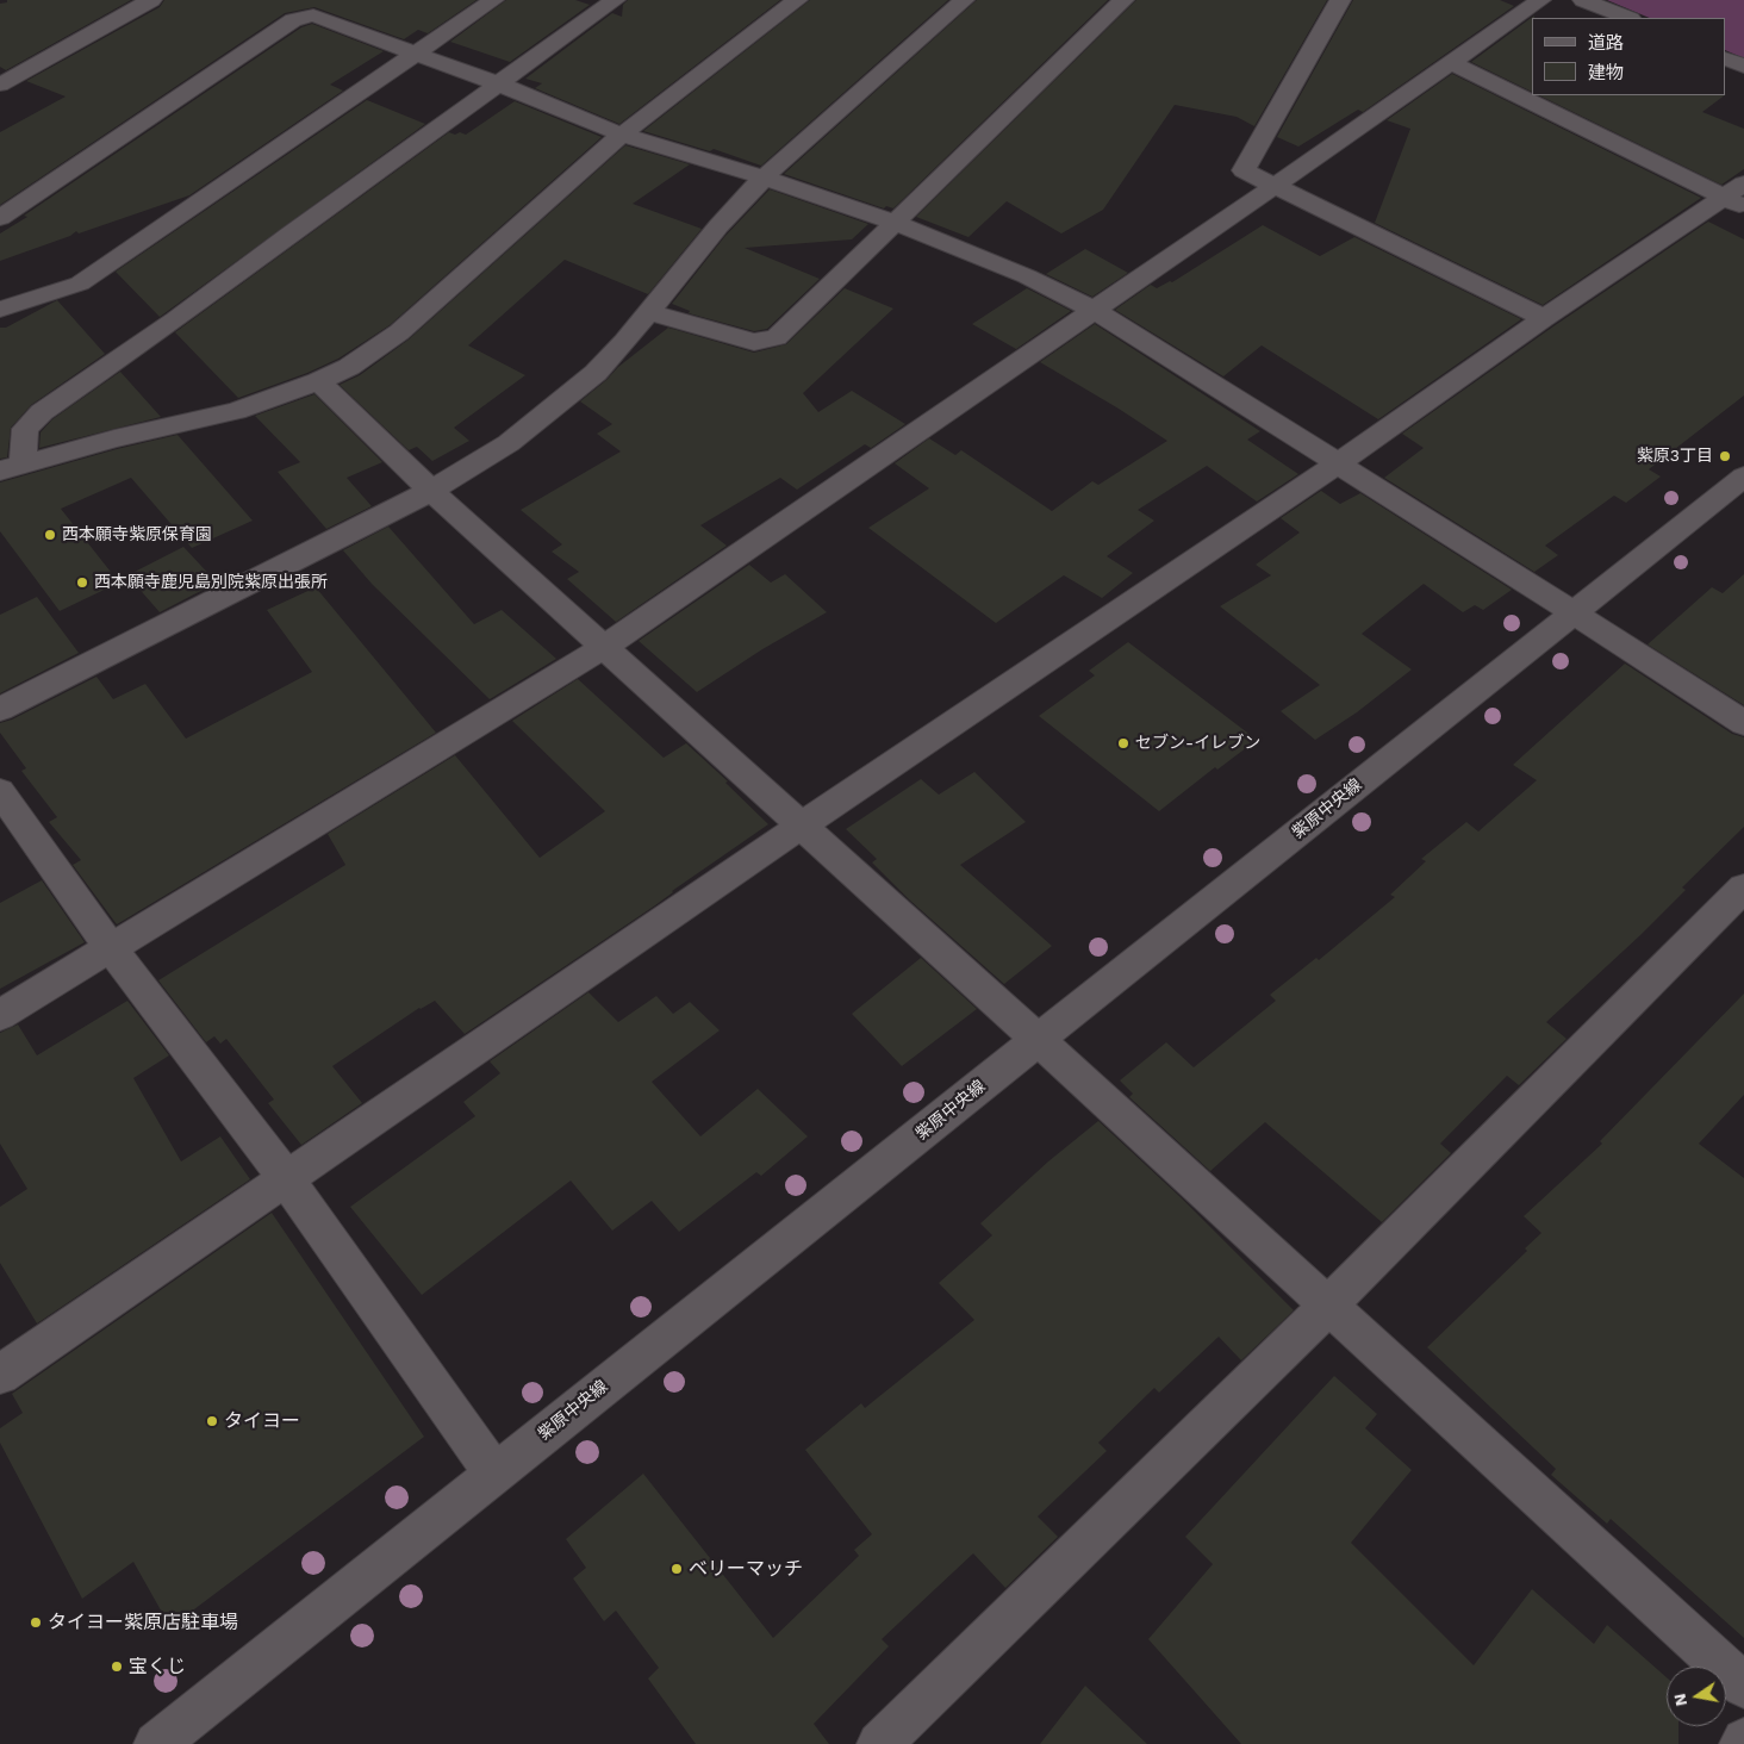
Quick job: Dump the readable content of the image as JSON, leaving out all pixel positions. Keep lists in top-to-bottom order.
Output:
{
  "streets": {
    "street": ["紫原中央線"]
  },
  "places": [
    "紫原3丁目",
    "西本願寺紫原保育園",
    "西本願寺鹿児島別院紫原出張所",
    "セブン-イレブン",
    "タイヨー",
    "ベリーマッチ",
    "タイヨー紫原店駐車場",
    "宝くじ"
  ],
  "legend": ["道路", "建物"],
  "north": "left"
}
